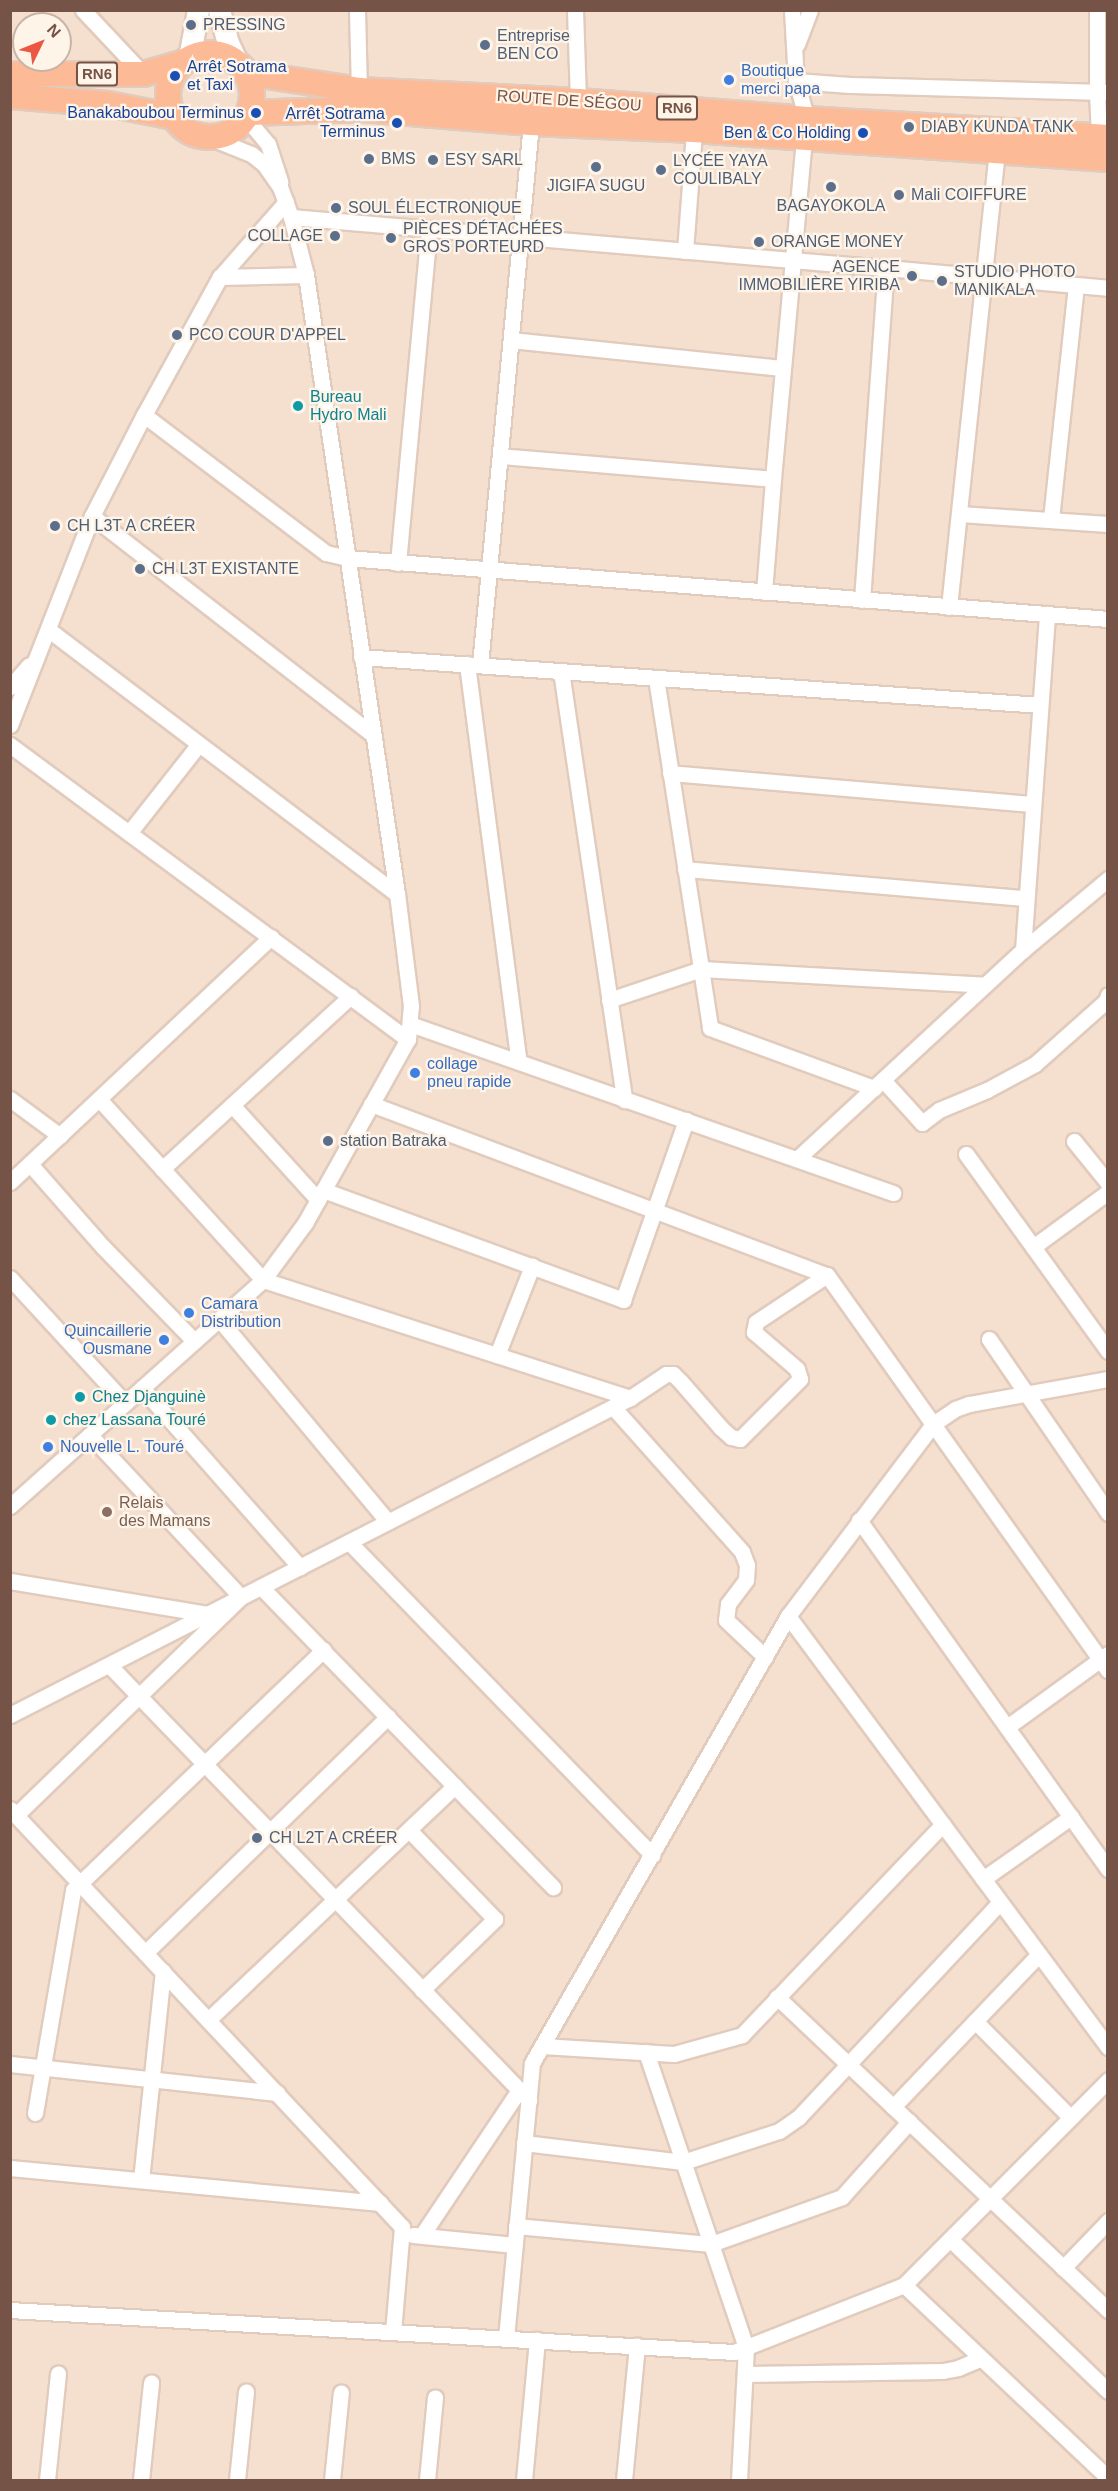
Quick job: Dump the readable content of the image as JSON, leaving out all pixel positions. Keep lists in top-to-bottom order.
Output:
{
  "streets": {
    "highway": ["RN6", "ROUTE DE SÉGOU"]
  },
  "crossings": [
    ["RN6", "ROUTE DE SÉGOU"]
  ],
  "places": [
    "PRESSING",
    "Entreprise BEN CO",
    "Arrêt Sotrama et Taxi",
    "Boutique merci papa",
    "Banakaboubou Terminus",
    "Arrêt Sotrama Terminus",
    "DIABY KUNDA TANK",
    "Ben & Co Holding",
    "BMS",
    "ESY SARL",
    "JIGIFA SUGU",
    "LYCÉE YAYA COULIBALY",
    "BAGAYOKOLA",
    "Mali COIFFURE",
    "SOUL ÉLECTRONIQUE",
    "COLLAGE",
    "PIÈCES DÉTACHÉES GROS PORTEURD",
    "ORANGE MONEY",
    "AGENCE IMMOBILIÈRE YIRIBA",
    "STUDIO PHOTO MANIKALA",
    "PCO COUR D'APPEL",
    "Bureau Hydro Mali",
    "CH L3T A CRÉER",
    "CH L3T EXISTANTE",
    "collage pneu rapide",
    "station Batraka",
    "Camara Distribution",
    "Quincaillerie Ousmane",
    "Chez Djanguinè",
    "chez Lassana Touré",
    "Nouvelle L. Touré",
    "Relais des Mamans",
    "CH L2T A CRÉER"
  ],
  "north": "top right"
}
